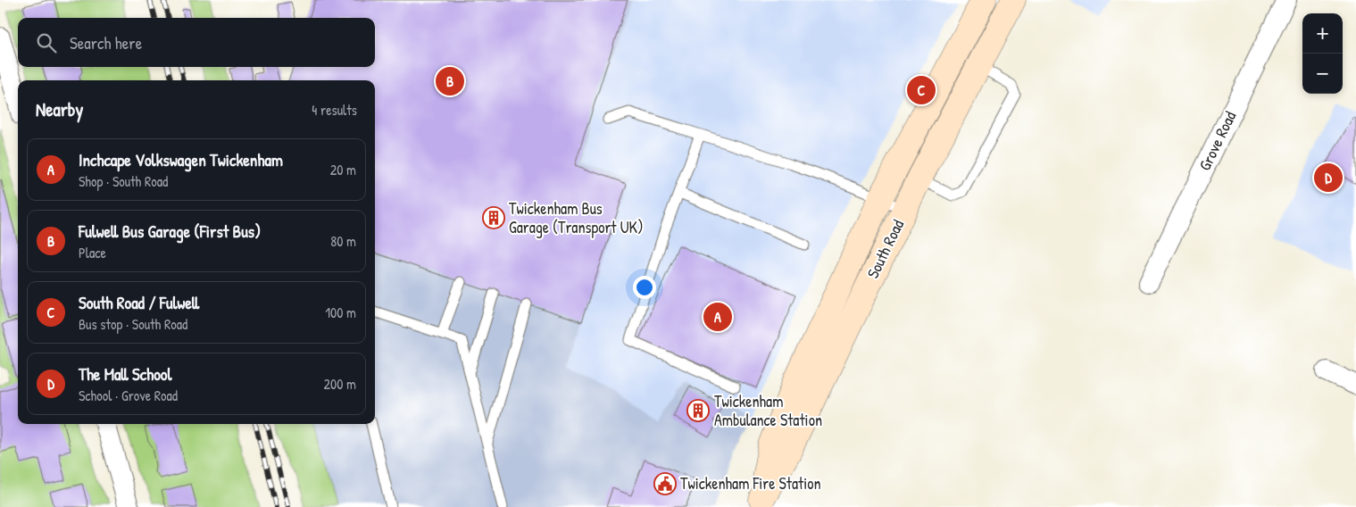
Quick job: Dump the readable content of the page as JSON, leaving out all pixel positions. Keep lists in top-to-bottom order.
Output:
{
  "streets": {
    "main road": ["South Road"],
    "street": ["Grove Road"]
  },
  "places": {
    "building": ["Twickenham Bus Garage (Transport UK)", "Twickenham Ambulance Station"],
    "public building": ["Twickenham Fire Station"]
  },
  "page": {
    "map_buttons": ["+", "−"],
    "search": "Search here",
    "pins": [
      "B",
      "C",
      "D",
      "A"
    ],
    "heading": ["Nearby", "4 results"],
    "list": [
      {
        "mark": "A",
        "name": "Inchcape Volkswagen Twickenham",
        "note": "Shop · South Road",
        "value": "20 m"
      },
      {
        "mark": "B",
        "name": "Fulwell Bus Garage (First Bus)",
        "note": "Place",
        "value": "80 m"
      },
      {
        "mark": "C",
        "name": "South Road / Fulwell",
        "note": "Bus stop · South Road",
        "value": "100 m"
      },
      {
        "mark": "D",
        "name": "The Mall School",
        "note": "School · Grove Road",
        "value": "200 m"
      }
    ]
  }
}
